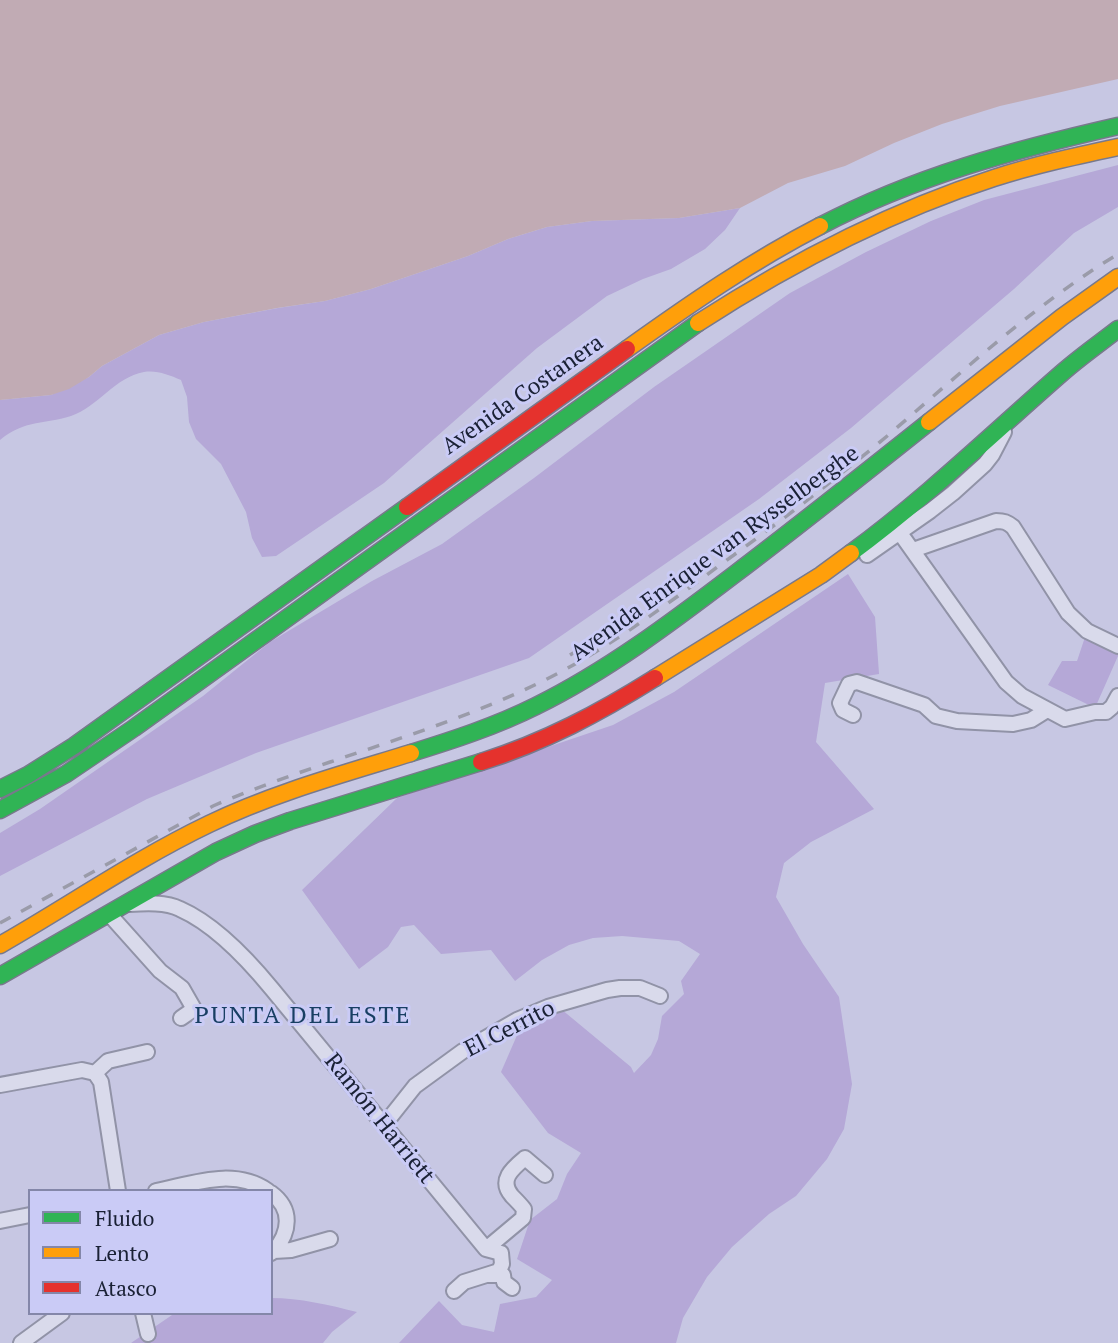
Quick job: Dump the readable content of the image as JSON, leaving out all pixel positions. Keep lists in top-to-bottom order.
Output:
{
  "streets": {
    "main road": ["Avenida Costanera", "Avenida Enrique van Rysselberghe"],
    "street": ["El Cerrito", "Ramón Harriett"]
  },
  "crossings": [
    ["El Cerrito", "Ramón Harriett"]
  ],
  "districts": ["PUNTA DEL ESTE"],
  "legend": ["Fluido", "Lento", "Atasco"]
}
